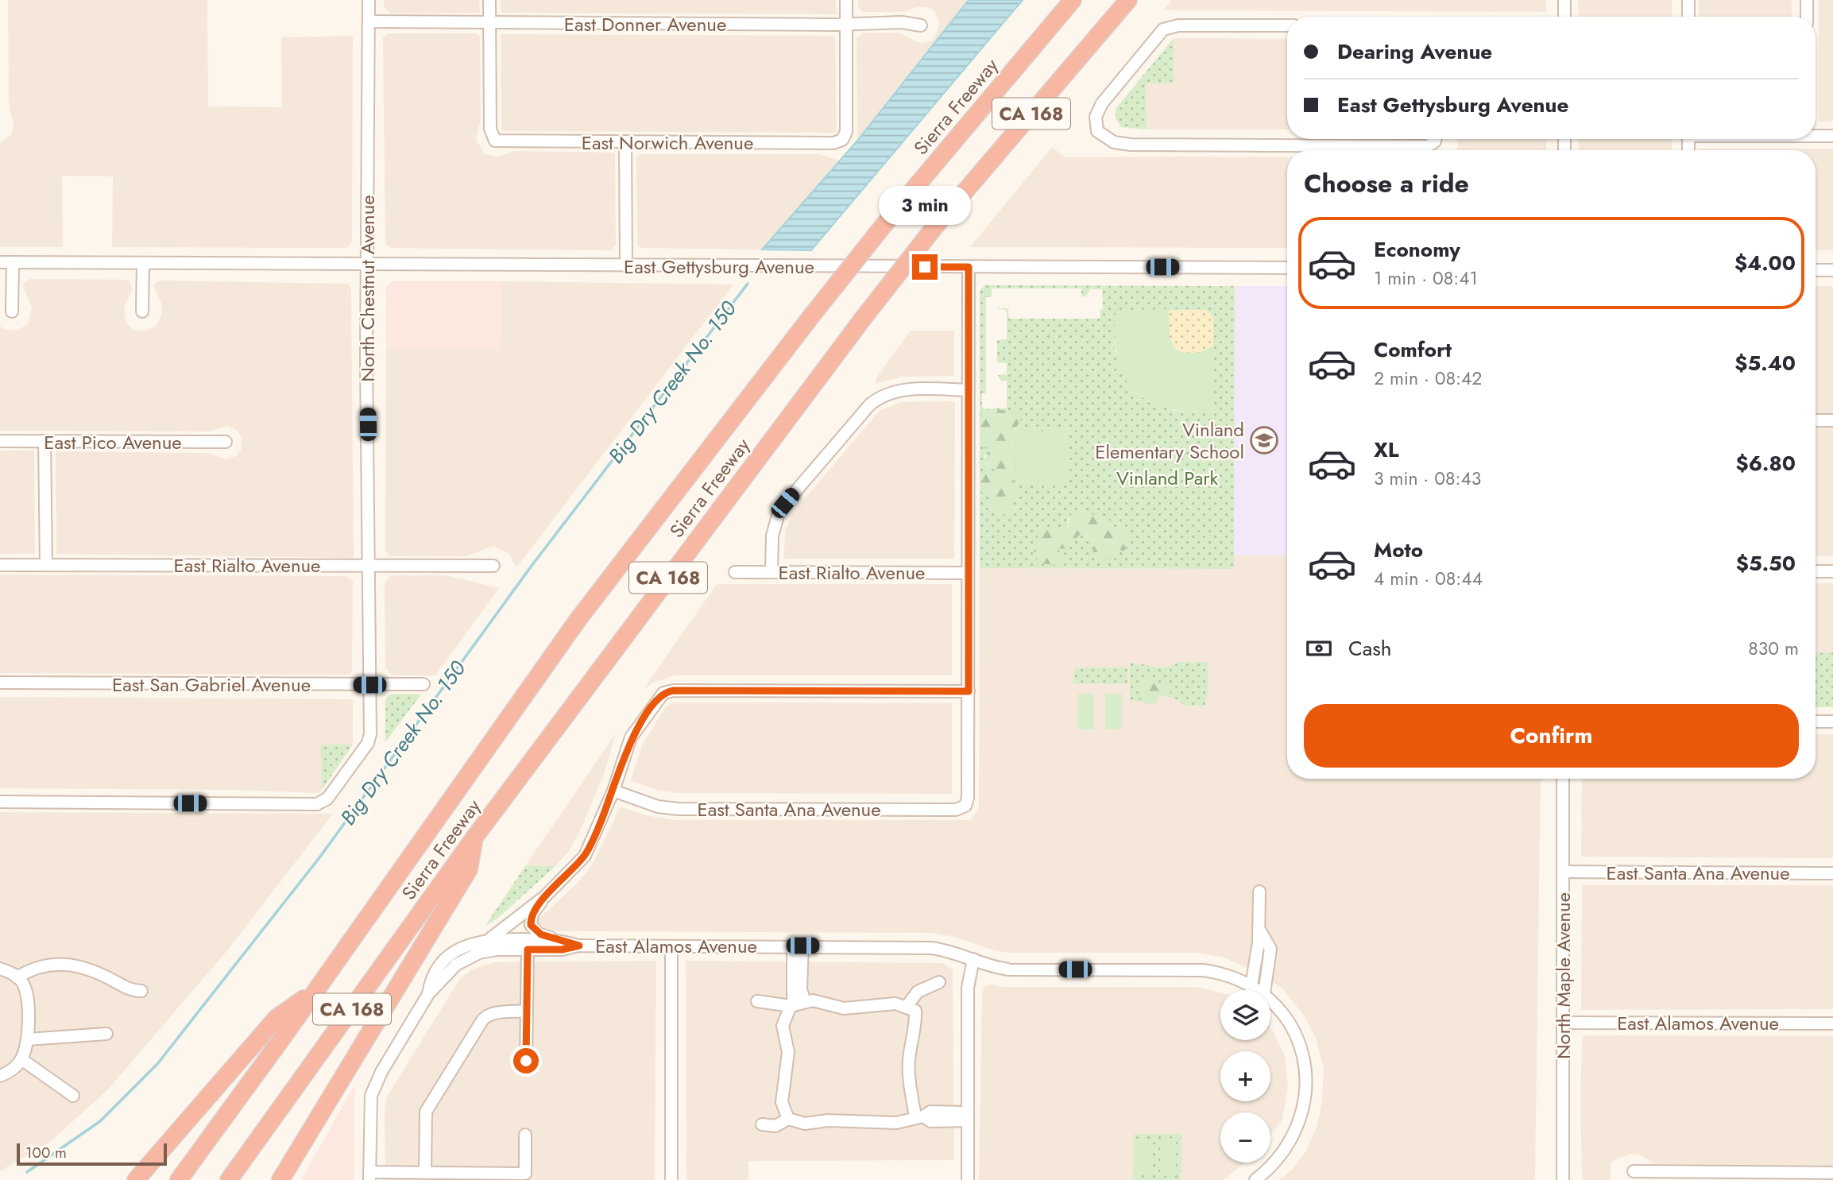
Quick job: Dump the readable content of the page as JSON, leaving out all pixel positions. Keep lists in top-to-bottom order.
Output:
{
  "streets": {
    "highway": ["Sierra Freeway", "CA 168"],
    "street": [
      "East Donner Avenue",
      "East Norwich Avenue",
      "East Gettysburg Avenue",
      "North Chestnut Avenue",
      "East Pico Avenue",
      "East Rialto Avenue",
      "East San Gabriel Avenue",
      "East Santa Ana Avenue",
      "East Alamos Avenue",
      "North Maple Avenue"
    ]
  },
  "crossings": [
    ["East Donner Avenue", "East Norwich Avenue"],
    ["East Donner Avenue", "North Chestnut Avenue"],
    ["East Gettysburg Avenue", "North Chestnut Avenue"],
    ["North Chestnut Avenue", "East Rialto Avenue"],
    ["North Chestnut Avenue", "East San Gabriel Avenue"],
    ["East Santa Ana Avenue", "North Maple Avenue"],
    ["East Alamos Avenue", "North Maple Avenue"]
  ],
  "water": ["Big Dry Creek No. 150"],
  "parks": ["Vinland Park"],
  "places": {
    "school or university": ["Vinland Elementary School"]
  },
  "scale_bar": "100 m",
  "page": {
    "banner": ["Dearing Avenue", "East Gettysburg Avenue"],
    "heading": "Choose a ride",
    "bubble": "3 min",
    "list": [
      {
        "name": "Economy",
        "note": "1 min · 08:41",
        "value": "$4.00"
      },
      {
        "name": "Comfort",
        "note": "2 min · 08:42",
        "value": "$5.40"
      },
      {
        "name": "XL",
        "note": "3 min · 08:43",
        "value": "$6.80"
      },
      {
        "name": "Moto",
        "note": "4 min · 08:44",
        "value": "$5.50"
      }
    ],
    "pay": ["Cash", "830 m"],
    "buttons": "Confirm",
    "map_buttons": ["+", "−"],
    "scale": "100 m"
  }
}
